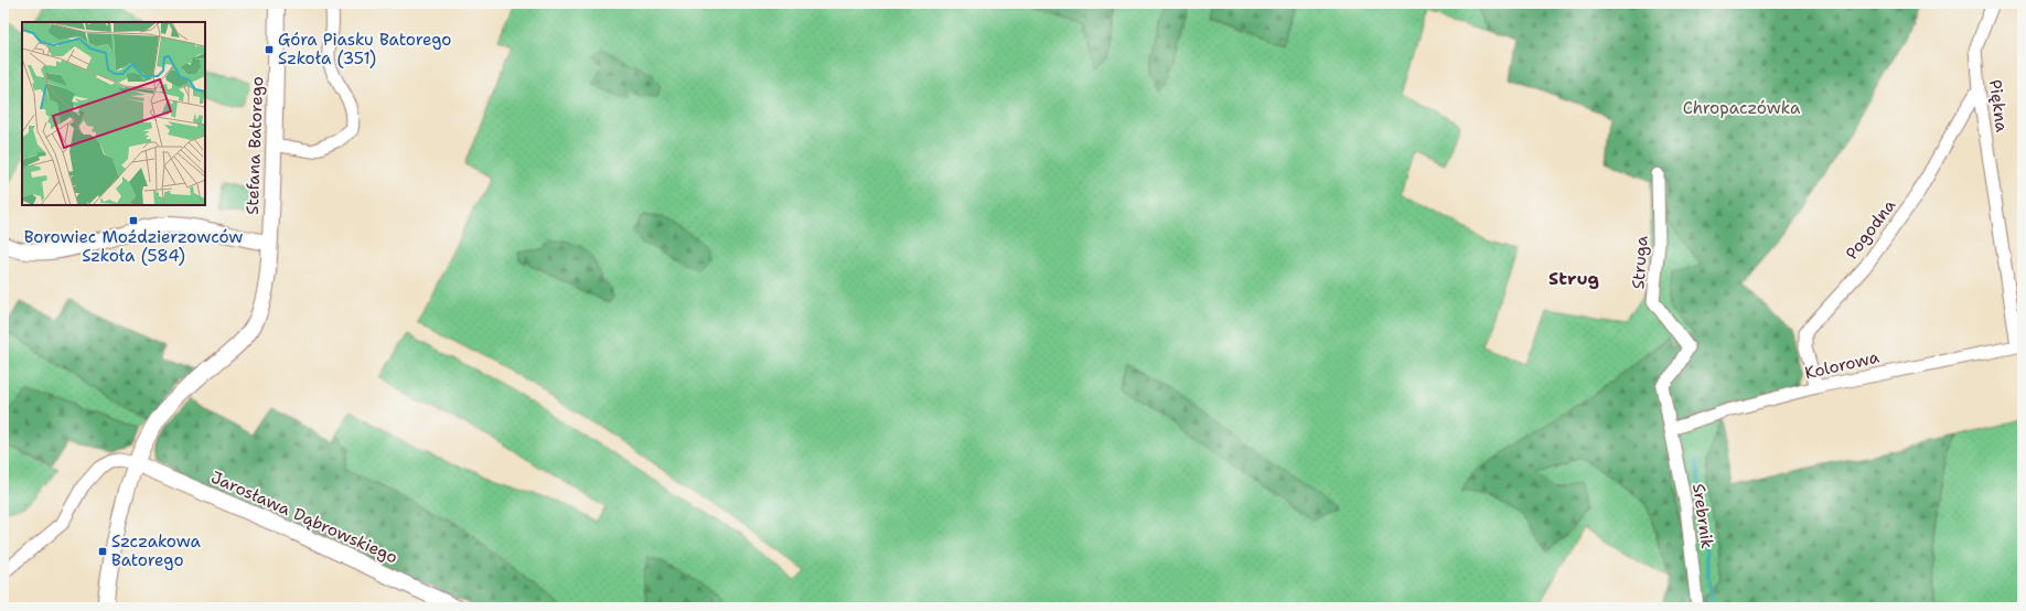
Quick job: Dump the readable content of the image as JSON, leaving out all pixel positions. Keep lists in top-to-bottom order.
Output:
{
  "streets": {
    "street": [
      "Piękna",
      "Stefana Batorego",
      "Pogodna",
      "Struga",
      "Kolorowa",
      "Srebrnik",
      "Jarosława Dąbrowskiego"
    ]
  },
  "crossings": [
    ["Piękna", "Pogodna"],
    ["Piękna", "Kolorowa"],
    ["Stefana Batorego", "Jarosława Dąbrowskiego"],
    ["Pogodna", "Kolorowa"],
    ["Struga", "Srebrnik"],
    ["Kolorowa", "Srebrnik"]
  ],
  "districts": ["Strug"],
  "parks": ["Chropaczówka"],
  "places": {
    "transit": ["Góra Piasku Batorego Szkoła (351)", "Borowiec Moździerzowców Szkoła (584)", "Szczakowa Batorego"]
  }
}
